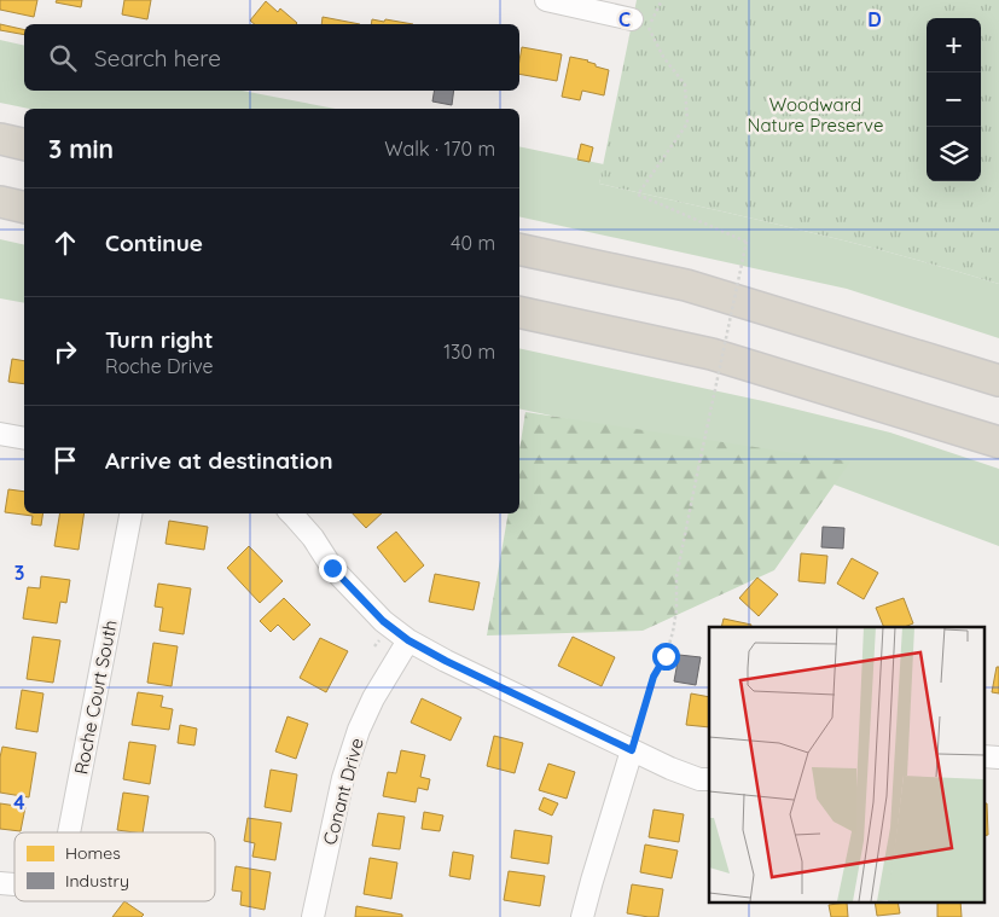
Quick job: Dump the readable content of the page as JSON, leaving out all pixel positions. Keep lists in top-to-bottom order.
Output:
{
  "streets": {
    "street": ["Roche Court South", "Conant Drive"]
  },
  "parks": ["Woodward Nature Preserve"],
  "legend": ["Homes", "Industry"],
  "page": {
    "map_buttons": ["+", "−"],
    "search": "Search here",
    "heading": ["3 min", "Walk · 170 m"],
    "list": [
      ["Continue", "40 m"],
      ["Turn right", "Roche Drive", "130 m"],
      "Arrive at destination"
    ]
  },
  "grid": {
    "columns": ["C", "D"],
    "rows": ["3", "4"]
  }
}
